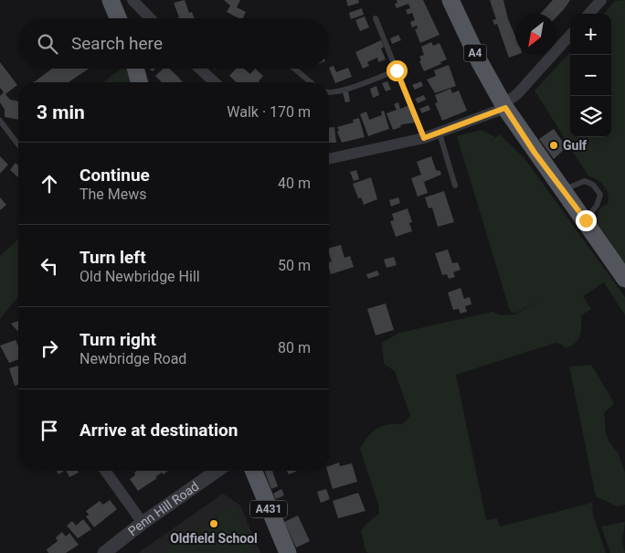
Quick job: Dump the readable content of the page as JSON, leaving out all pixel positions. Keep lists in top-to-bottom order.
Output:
{
  "streets": {
    "main road": ["A4", "A431"],
    "street": ["Penn Hill Road"]
  },
  "places": ["Gulf", "Oldfield School"],
  "north": "bottom left",
  "page": {
    "map_buttons": ["+", "−"],
    "search": "Search here",
    "heading": ["3 min", "Walk · 170 m"],
    "list": [
      ["Continue", "The Mews", "40 m"],
      ["Turn left", "Old Newbridge Hill", "50 m"],
      ["Turn right", "Newbridge Road", "80 m"],
      "Arrive at destination"
    ]
  }
}
